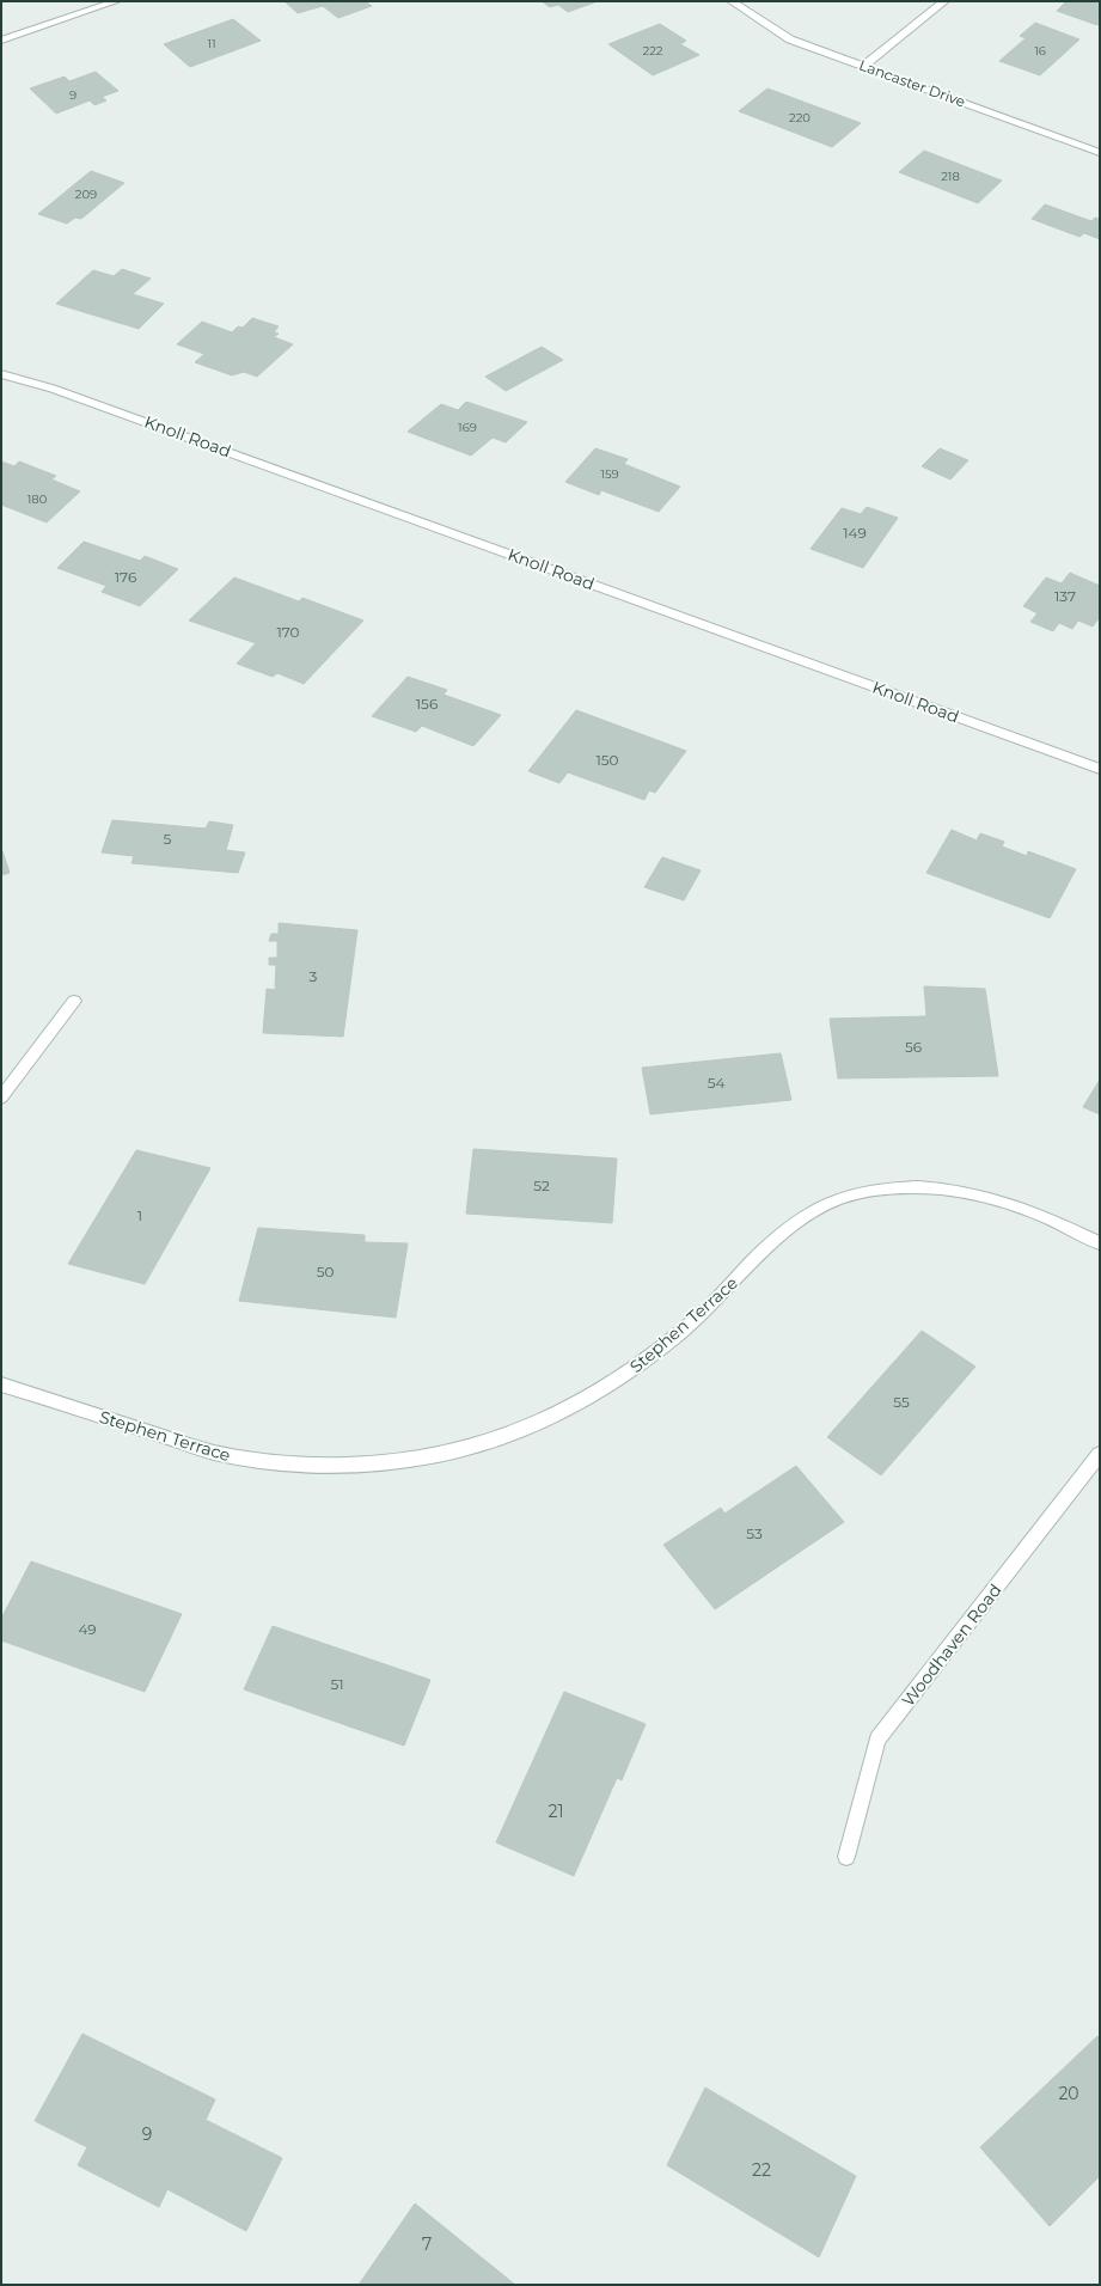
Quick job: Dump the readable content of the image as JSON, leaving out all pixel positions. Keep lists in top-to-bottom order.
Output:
{
  "streets": {
    "street": [
      "Lancaster Drive",
      "Knoll Road",
      "Stephen Terrace",
      "Woodhaven Road"
    ]
  },
  "house_numbers": [
    "11",
    "222",
    "16",
    "9",
    "220",
    "218",
    "209",
    "169",
    "159",
    "180",
    "149",
    "176",
    "137",
    "170",
    "156",
    "150",
    "5",
    "3",
    "56",
    "54",
    "52",
    "1",
    "50",
    "55",
    "53",
    "49",
    "51",
    "21",
    "20",
    "9",
    "22",
    "7"
  ]
}
